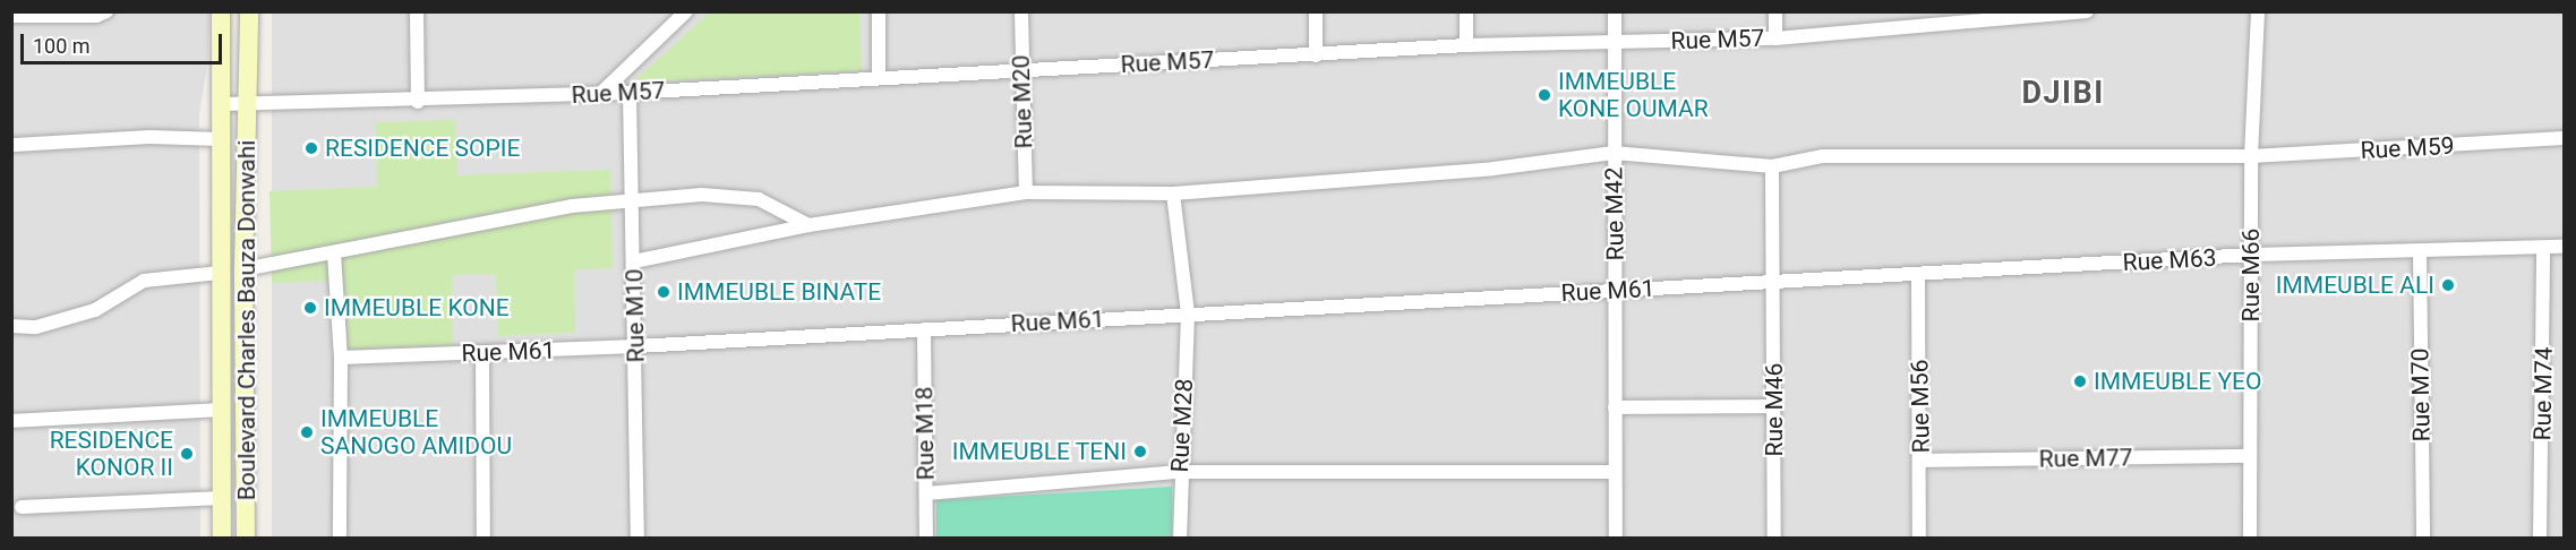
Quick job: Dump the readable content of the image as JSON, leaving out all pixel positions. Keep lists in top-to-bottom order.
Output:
{
  "streets": {
    "main road": ["Boulevard Charles Bauza Donwahi"],
    "street": [
      "Rue M57",
      "Rue M20",
      "Rue M59",
      "Rue M42",
      "Rue M63",
      "Rue M66",
      "Rue M61",
      "Rue M10",
      "Rue M74",
      "Rue M70",
      "Rue M56",
      "Rue M46",
      "Rue M28",
      "Rue M18",
      "Rue M77"
    ]
  },
  "crossings": [
    ["Rue M57", "Rue M20"],
    ["Rue M57", "Rue M42"],
    ["Rue M57", "Rue M10"],
    ["Rue M57", "Boulevard Charles Bauza Donwahi"],
    ["Rue M20", "Rue M59"],
    ["Rue M59", "Rue M42"],
    ["Rue M59", "Rue M66"],
    ["Rue M59", "Rue M10"],
    ["Rue M59", "Rue M46"],
    ["Rue M59", "Rue M28"],
    ["Rue M42", "Rue M61"],
    ["Rue M63", "Rue M66"],
    ["Rue M63", "Rue M61"],
    ["Rue M63", "Rue M74"],
    ["Rue M63", "Rue M70"],
    ["Rue M63", "Rue M56"],
    ["Rue M63", "Rue M46"],
    ["Rue M66", "Rue M77"],
    ["Rue M61", "Rue M10"],
    ["Rue M61", "Rue M46"],
    ["Rue M61", "Rue M28"],
    ["Rue M61", "Rue M18"],
    ["Rue M56", "Rue M77"]
  ],
  "districts": ["DJIBI"],
  "places": [
    "IMMEUBLE KONE OUMAR",
    "RESIDENCE SOPIE",
    "IMMEUBLE ALI",
    "IMMEUBLE BINATE",
    "IMMEUBLE KONE",
    "IMMEUBLE YEO",
    "IMMEUBLE SANOGO AMIDOU",
    "IMMEUBLE TENI",
    "RESIDENCE KONOR II"
  ],
  "scale_bar": "100 m"
}
